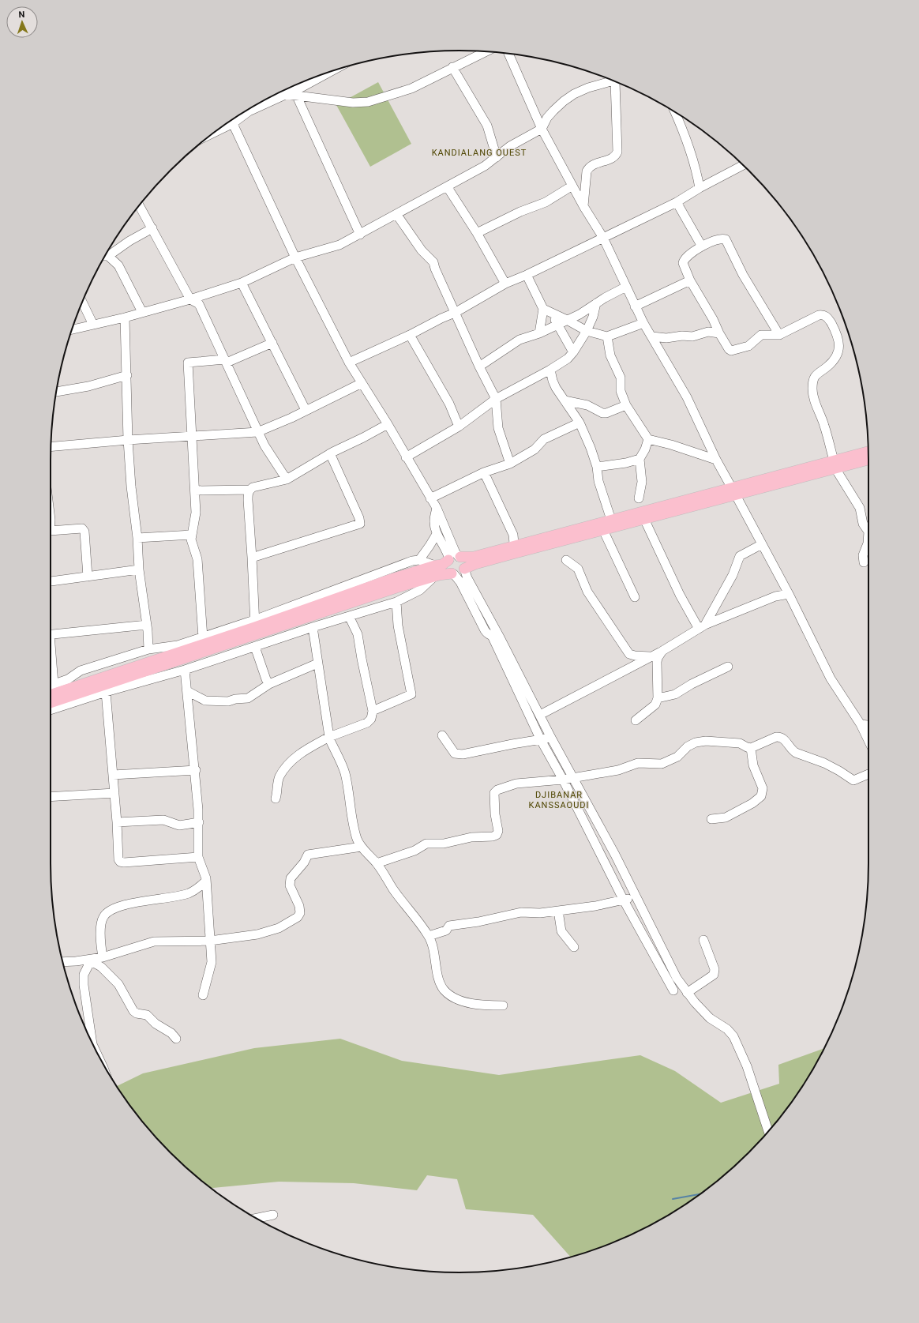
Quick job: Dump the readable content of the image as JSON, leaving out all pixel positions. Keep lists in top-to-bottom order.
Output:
{
  "districts": ["KANDIALANG OUEST", "DJIBANAR KANSSAOUDI"],
  "north": "top"
}
